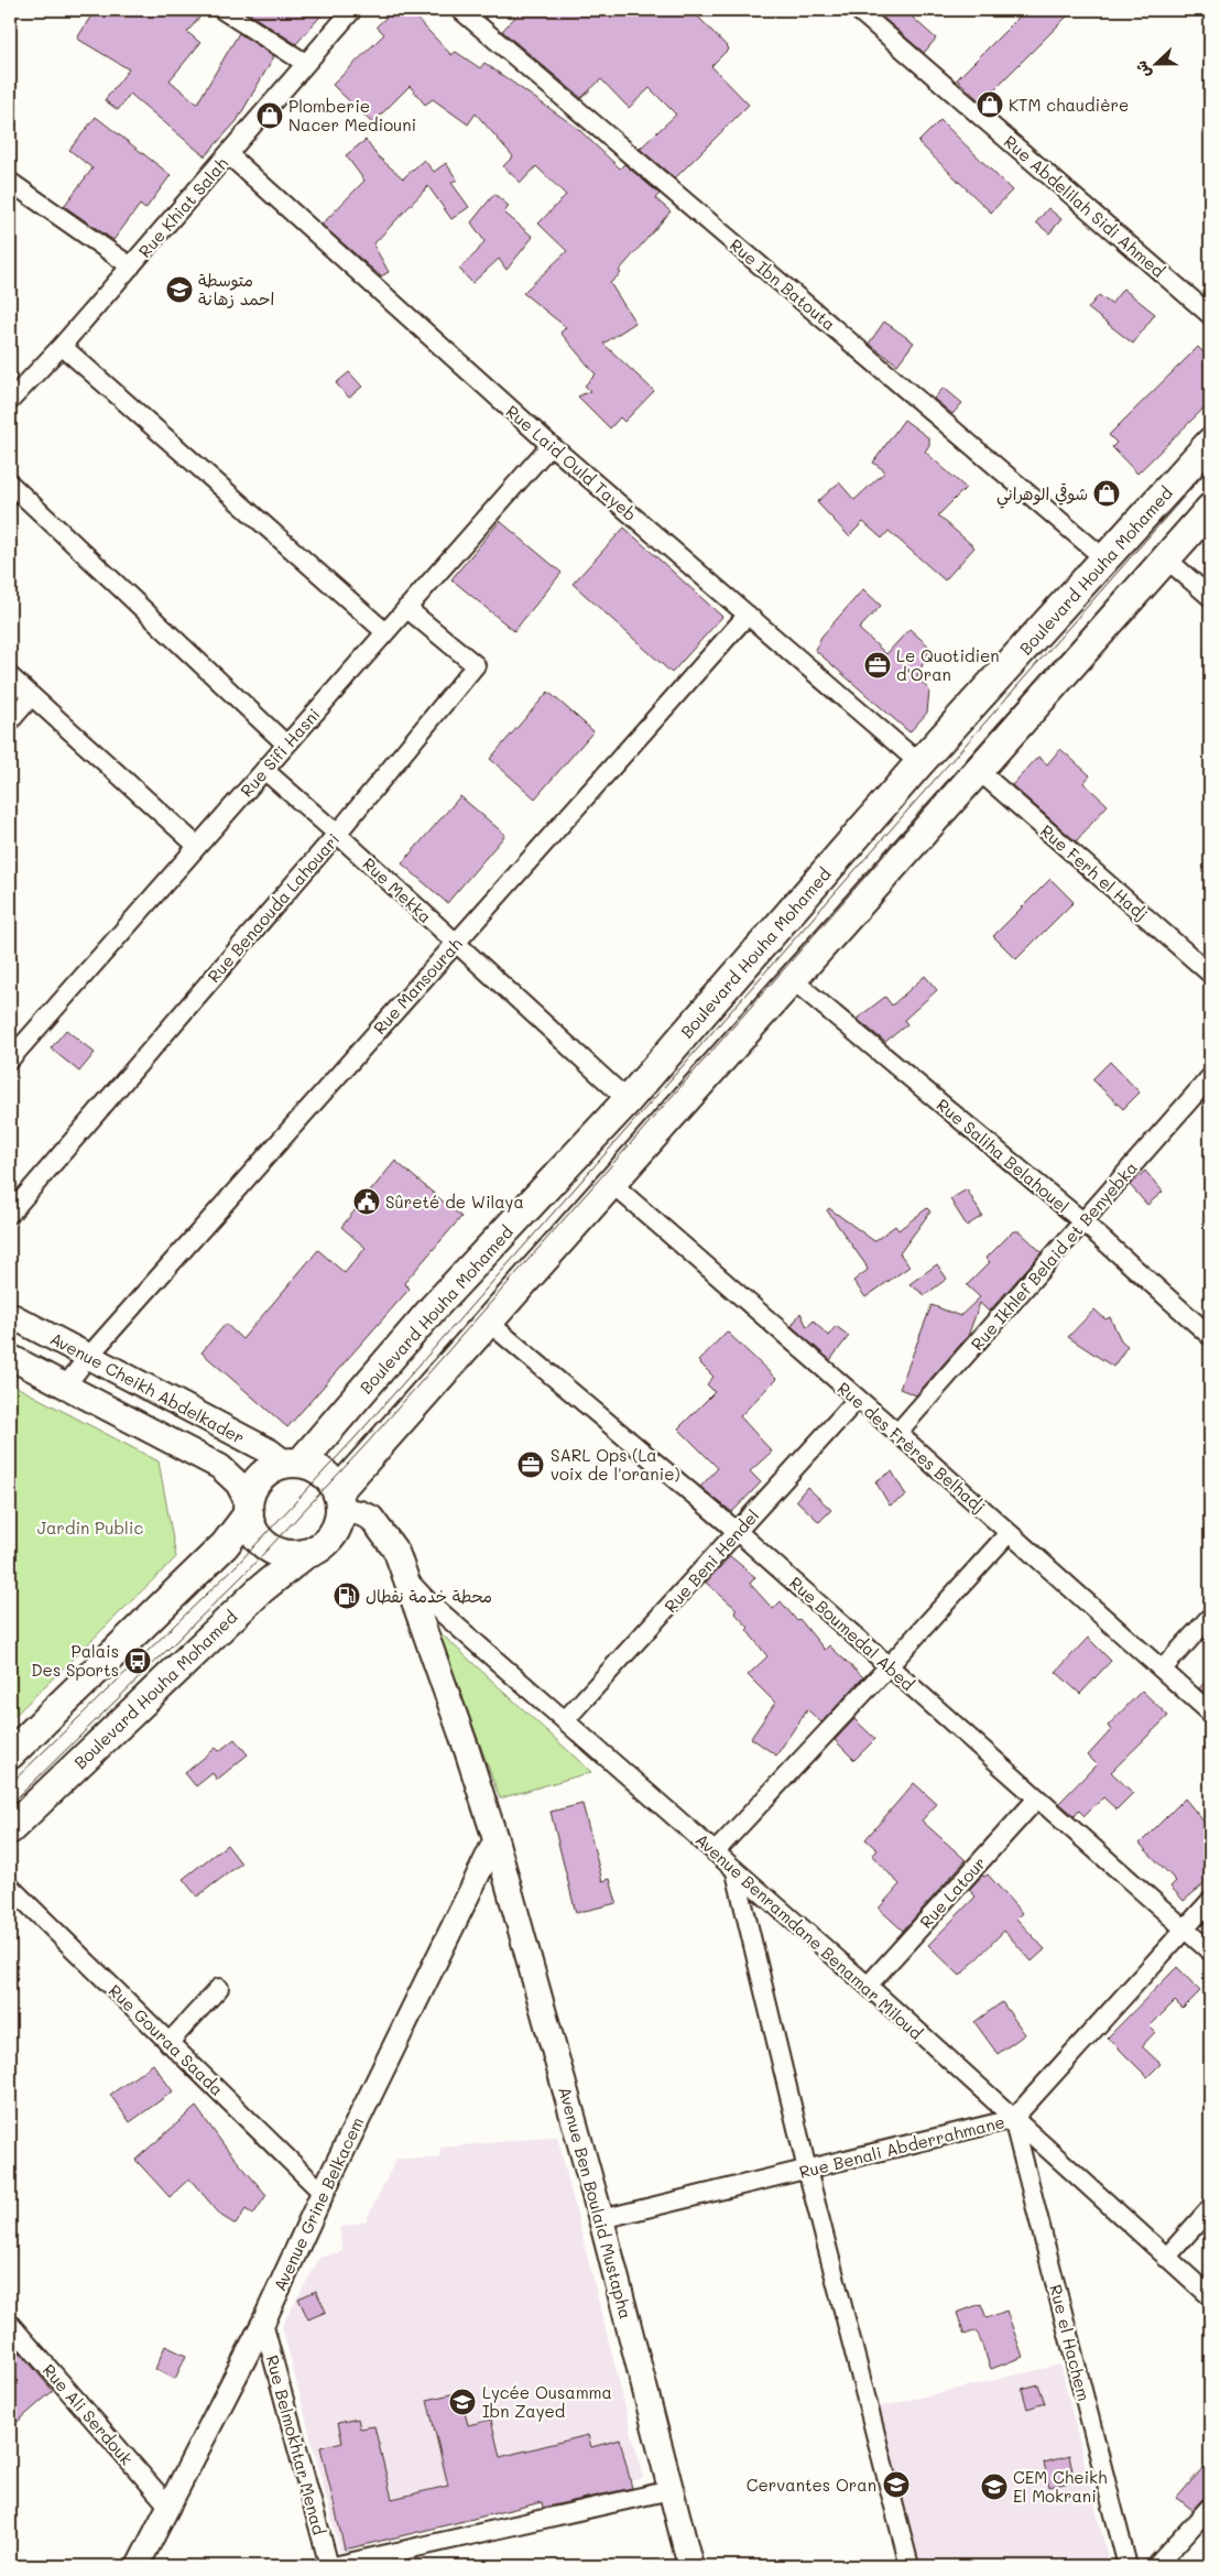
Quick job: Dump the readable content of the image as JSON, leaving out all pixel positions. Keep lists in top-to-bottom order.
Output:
{
  "streets": {
    "main road": ["Boulevard Houha Mohamed", "Avenue Cheikh Abdelkader", "Avenue Ben Boulaid Mustapha"],
    "street": [
      "Rue Abdelilah Sidi Ahmed",
      "Rue Khiat Salah",
      "Rue Ibn Batouta",
      "Rue Laid Ould Tayeb",
      "Rue Sifi Hasni",
      "Rue Ferh el Hadj",
      "Rue Mekka",
      "Rue Benaouda Lahouari",
      "Rue Mansourah",
      "Rue Saliha Belahouel",
      "Rue Ikhlef Belaid et Benyebka",
      "Rue des Frères Belhadj",
      "Rue Beni Hendel",
      "Rue Boumedal Abed",
      "Rue Latour",
      "Avenue Benramdane Benamar Miloud",
      "Rue Gouraa Saada",
      "Rue Benali Abderrahmane",
      "Avenue Grine Belkacem",
      "Rue el Hachem",
      "Rue Ali Serdouk",
      "Rue Belmokhtar Menad"
    ]
  },
  "crossings": [
    ["Rue Khiat Salah", "Rue Laid Ould Tayeb"],
    ["Rue Ibn Batouta", "Boulevard Houha Mohamed"],
    ["Rue Laid Ould Tayeb", "Boulevard Houha Mohamed"],
    ["Rue Laid Ould Tayeb", "Rue Sifi Hasni"],
    ["Rue Laid Ould Tayeb", "Rue Mansourah"],
    ["Boulevard Houha Mohamed", "Rue Mekka"],
    ["Boulevard Houha Mohamed", "Avenue Cheikh Abdelkader"],
    ["Boulevard Houha Mohamed", "Avenue Ben Boulaid Mustapha"],
    ["Rue Sifi Hasni", "Rue Mekka"],
    ["Rue Sifi Hasni", "Rue Benaouda Lahouari"],
    ["Rue Mekka", "Rue Benaouda Lahouari"],
    ["Rue Mekka", "Rue Mansourah"],
    ["Rue Mansourah", "Avenue Cheikh Abdelkader"],
    ["Rue Saliha Belahouel", "Rue Ikhlef Belaid et Benyebka"],
    ["Rue Ikhlef Belaid et Benyebka", "Rue des Frères Belhadj"],
    ["Avenue Cheikh Abdelkader", "Avenue Ben Boulaid Mustapha"],
    ["Rue des Frères Belhadj", "Rue Beni Hendel"],
    ["Rue Beni Hendel", "Rue Boumedal Abed"],
    ["Rue Beni Hendel", "Avenue Benramdane Benamar Miloud"],
    ["Rue Boumedal Abed", "Rue Latour"],
    ["Rue Boumedal Abed", "Rue Benali Abderrahmane"],
    ["Rue Latour", "Avenue Benramdane Benamar Miloud"],
    ["Avenue Benramdane Benamar Miloud", "Rue Benali Abderrahmane"],
    ["Avenue Benramdane Benamar Miloud", "Avenue Ben Boulaid Mustapha"],
    ["Avenue Benramdane Benamar Miloud", "Rue el Hachem"],
    ["Rue Gouraa Saada", "Avenue Grine Belkacem"],
    ["Rue Benali Abderrahmane", "Avenue Ben Boulaid Mustapha"],
    ["Rue Benali Abderrahmane", "Rue el Hachem"],
    ["Avenue Ben Boulaid Mustapha", "Avenue Grine Belkacem"],
    ["Avenue Grine Belkacem", "Rue Ali Serdouk"],
    ["Avenue Grine Belkacem", "Rue Belmokhtar Menad"]
  ],
  "parks": ["Jardin Public"],
  "places": {
    "shop": ["KTM chaudière", "Plomberie Nacer Mediouni", "شوقي الوهراني"],
    "school or university": [
      "متوسطة احمد زهانة",
      "Lycée Ousamma Ibn Zayed",
      "Cervantes Oran",
      "CEM Cheikh El Mokrani"
    ],
    "office": ["Le Quotidien d'Oran", "SARL Ops (La voix de l'oranie)"],
    "public building": ["Sûreté de Wilaya"],
    "fuel station": ["محطة خدمة نفطال"],
    "bus stop": ["Palais Des Sports"]
  },
  "north": "left"
}
